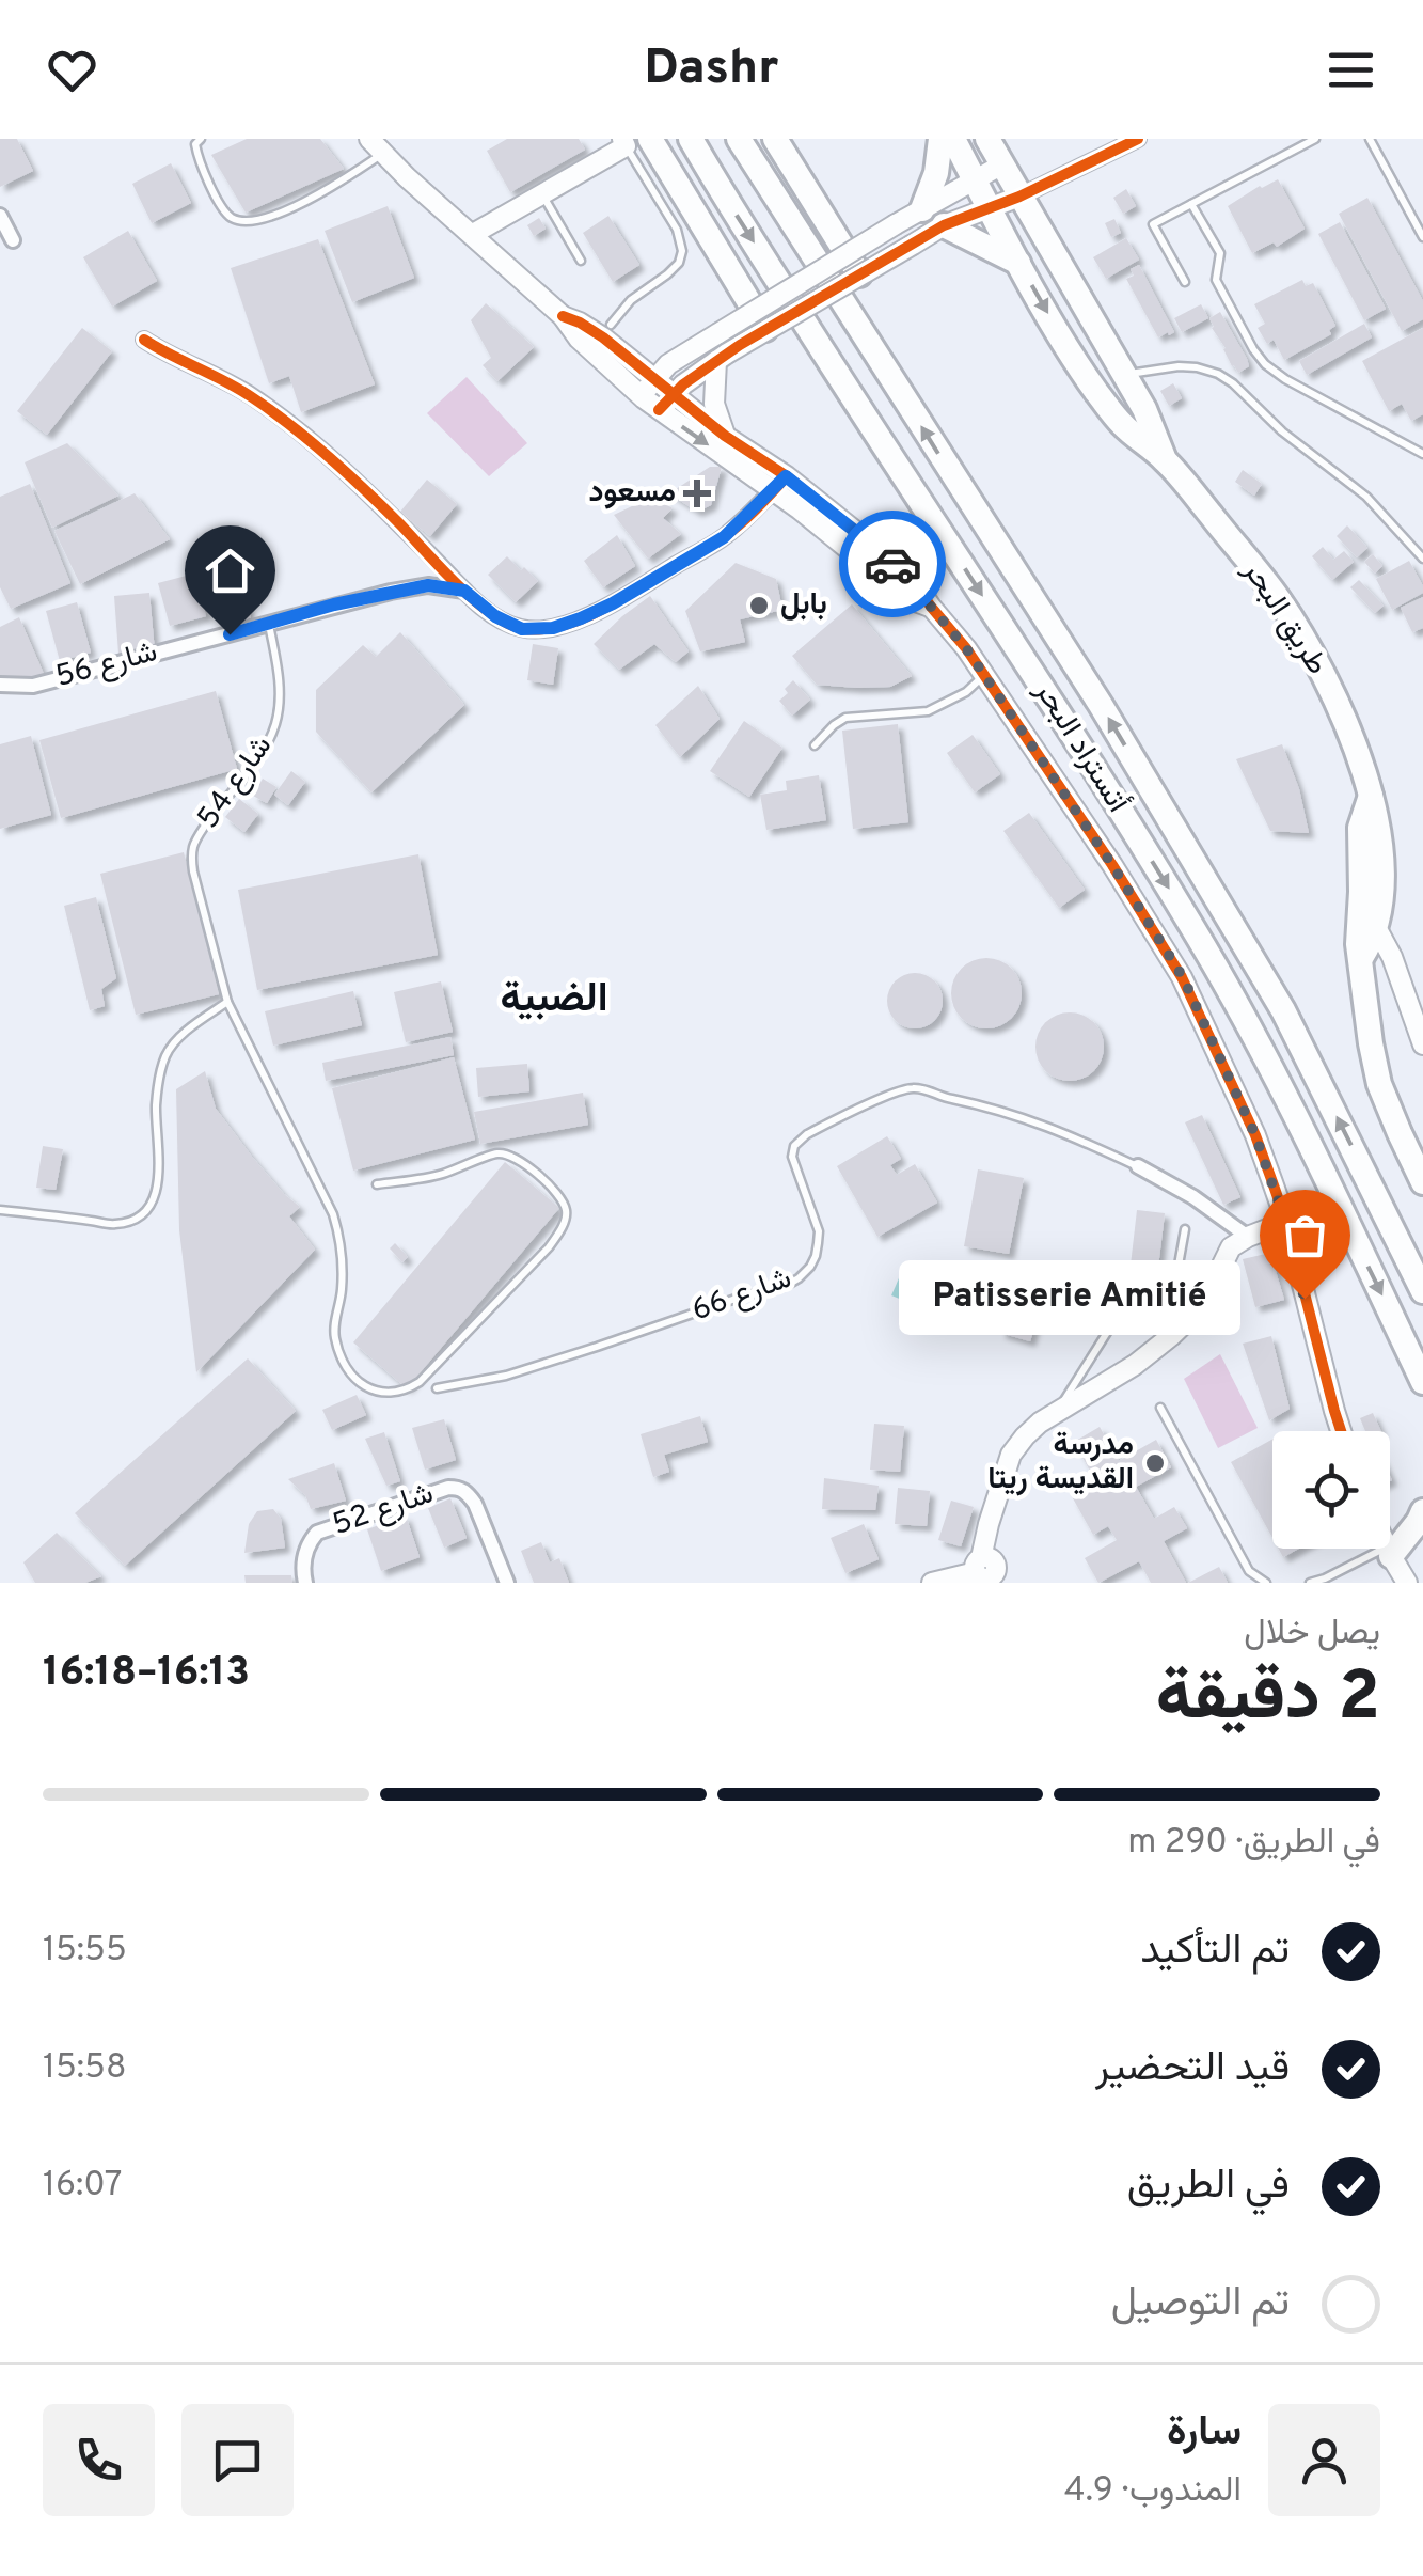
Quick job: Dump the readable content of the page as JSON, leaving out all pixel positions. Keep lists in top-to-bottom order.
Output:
{
  "streets": {
    "highway": ["طريق البحر", "أتستراد البحر"],
    "street": ["شارع 56", "شارع 66", "شارع 52"],
    "lane": ["شارع 54"]
  },
  "crossings": [
    ["شارع 56", "شارع 54"]
  ],
  "districts": ["الضبية"],
  "places": {
    "health": ["مسعود"],
    "other": ["بابل", "Patisserie Amitié", "مدرسة القديسة ريتا"]
  },
  "page": {
    "header": "Dashr",
    "bubble": "Patisserie Amitié",
    "heading": ["2 دقيقة", "يصل خلال", "16:13–16:18"],
    "panel": ["سارة", "المندوب · 4.9"],
    "bar": "في الطريق · 290 m",
    "list": [
      ["تم التأكيد", "15:55"],
      ["قيد التحضير", "15:58"],
      ["في الطريق", "16:07"],
      "تم التوصيل"
    ]
  }
}
